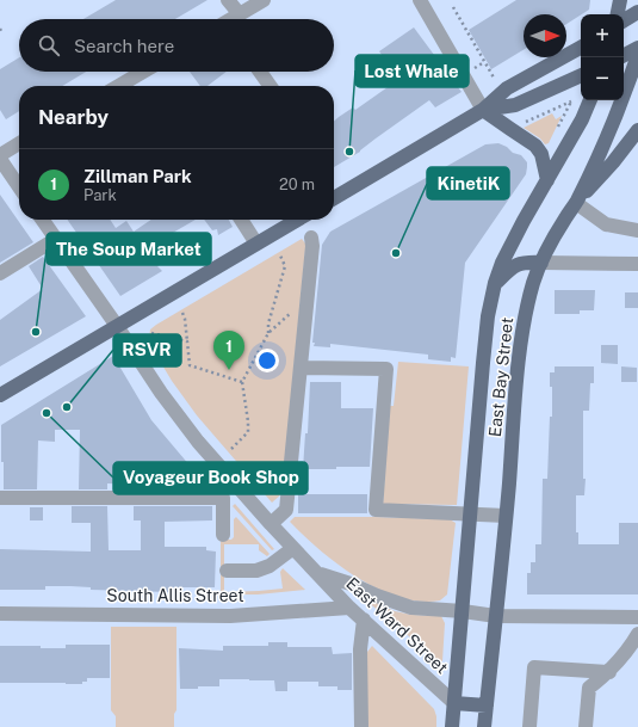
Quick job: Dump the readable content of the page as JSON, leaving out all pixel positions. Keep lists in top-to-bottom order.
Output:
{
  "streets": {
    "main road": ["East Bay Street"],
    "street": ["South Allis Street", "East Ward Street"]
  },
  "crossings": [
    ["East Bay Street", "East Ward Street"],
    ["South Allis Street", "East Ward Street"]
  ],
  "places": [
    "Lost Whale",
    "KinetiK",
    "The Soup Market",
    "RSVR",
    "Voyageur Book Shop"
  ],
  "north": "right",
  "page": {
    "map_buttons": ["+", "−"],
    "search": "Search here",
    "heading": "Nearby",
    "list": [
      {
        "mark": "1",
        "name": "Zillman Park",
        "note": "Park",
        "value": "20 m"
      }
    ],
    "pins": "1"
  }
}
